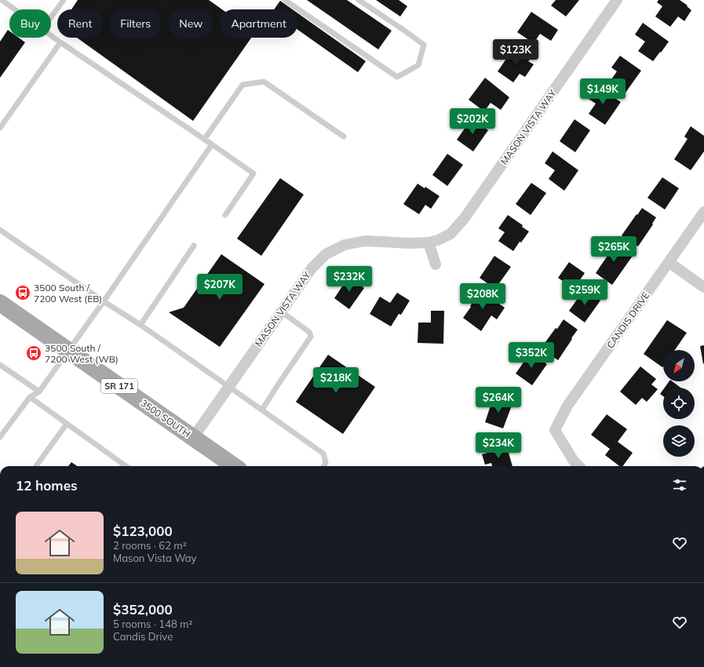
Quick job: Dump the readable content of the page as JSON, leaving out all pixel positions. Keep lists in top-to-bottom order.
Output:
{
  "streets": {
    "main road": ["SR 171", "3500 SOUTH"],
    "street": ["MASON VISTA WAY", "CANDIS DRIVE"]
  },
  "crossings": [
    ["MASON VISTA WAY", "3500 SOUTH"]
  ],
  "places": {
    "bus stop": ["3500 South / 7200 West (EB)", "3500 South / 7200 West (WB)"]
  },
  "north": "bottom left",
  "page": {
    "chip": [
      "Buy",
      "Rent",
      "Filters",
      "New",
      "Apartment"
    ],
    "price": [
      "$123K",
      "$149K",
      "$202K",
      "$265K",
      "$232K",
      "$207K",
      "$259K",
      "$208K",
      "$352K",
      "$218K",
      "$264K",
      "$234K"
    ],
    "heading": "12 homes",
    "list": [
      {
        "name": "$123,000",
        "note": "2 rooms · 62 m² · Mason Vista Way"
      },
      {
        "name": "$352,000",
        "note": "5 rooms · 148 m² · Candis Drive"
      }
    ]
  }
}
